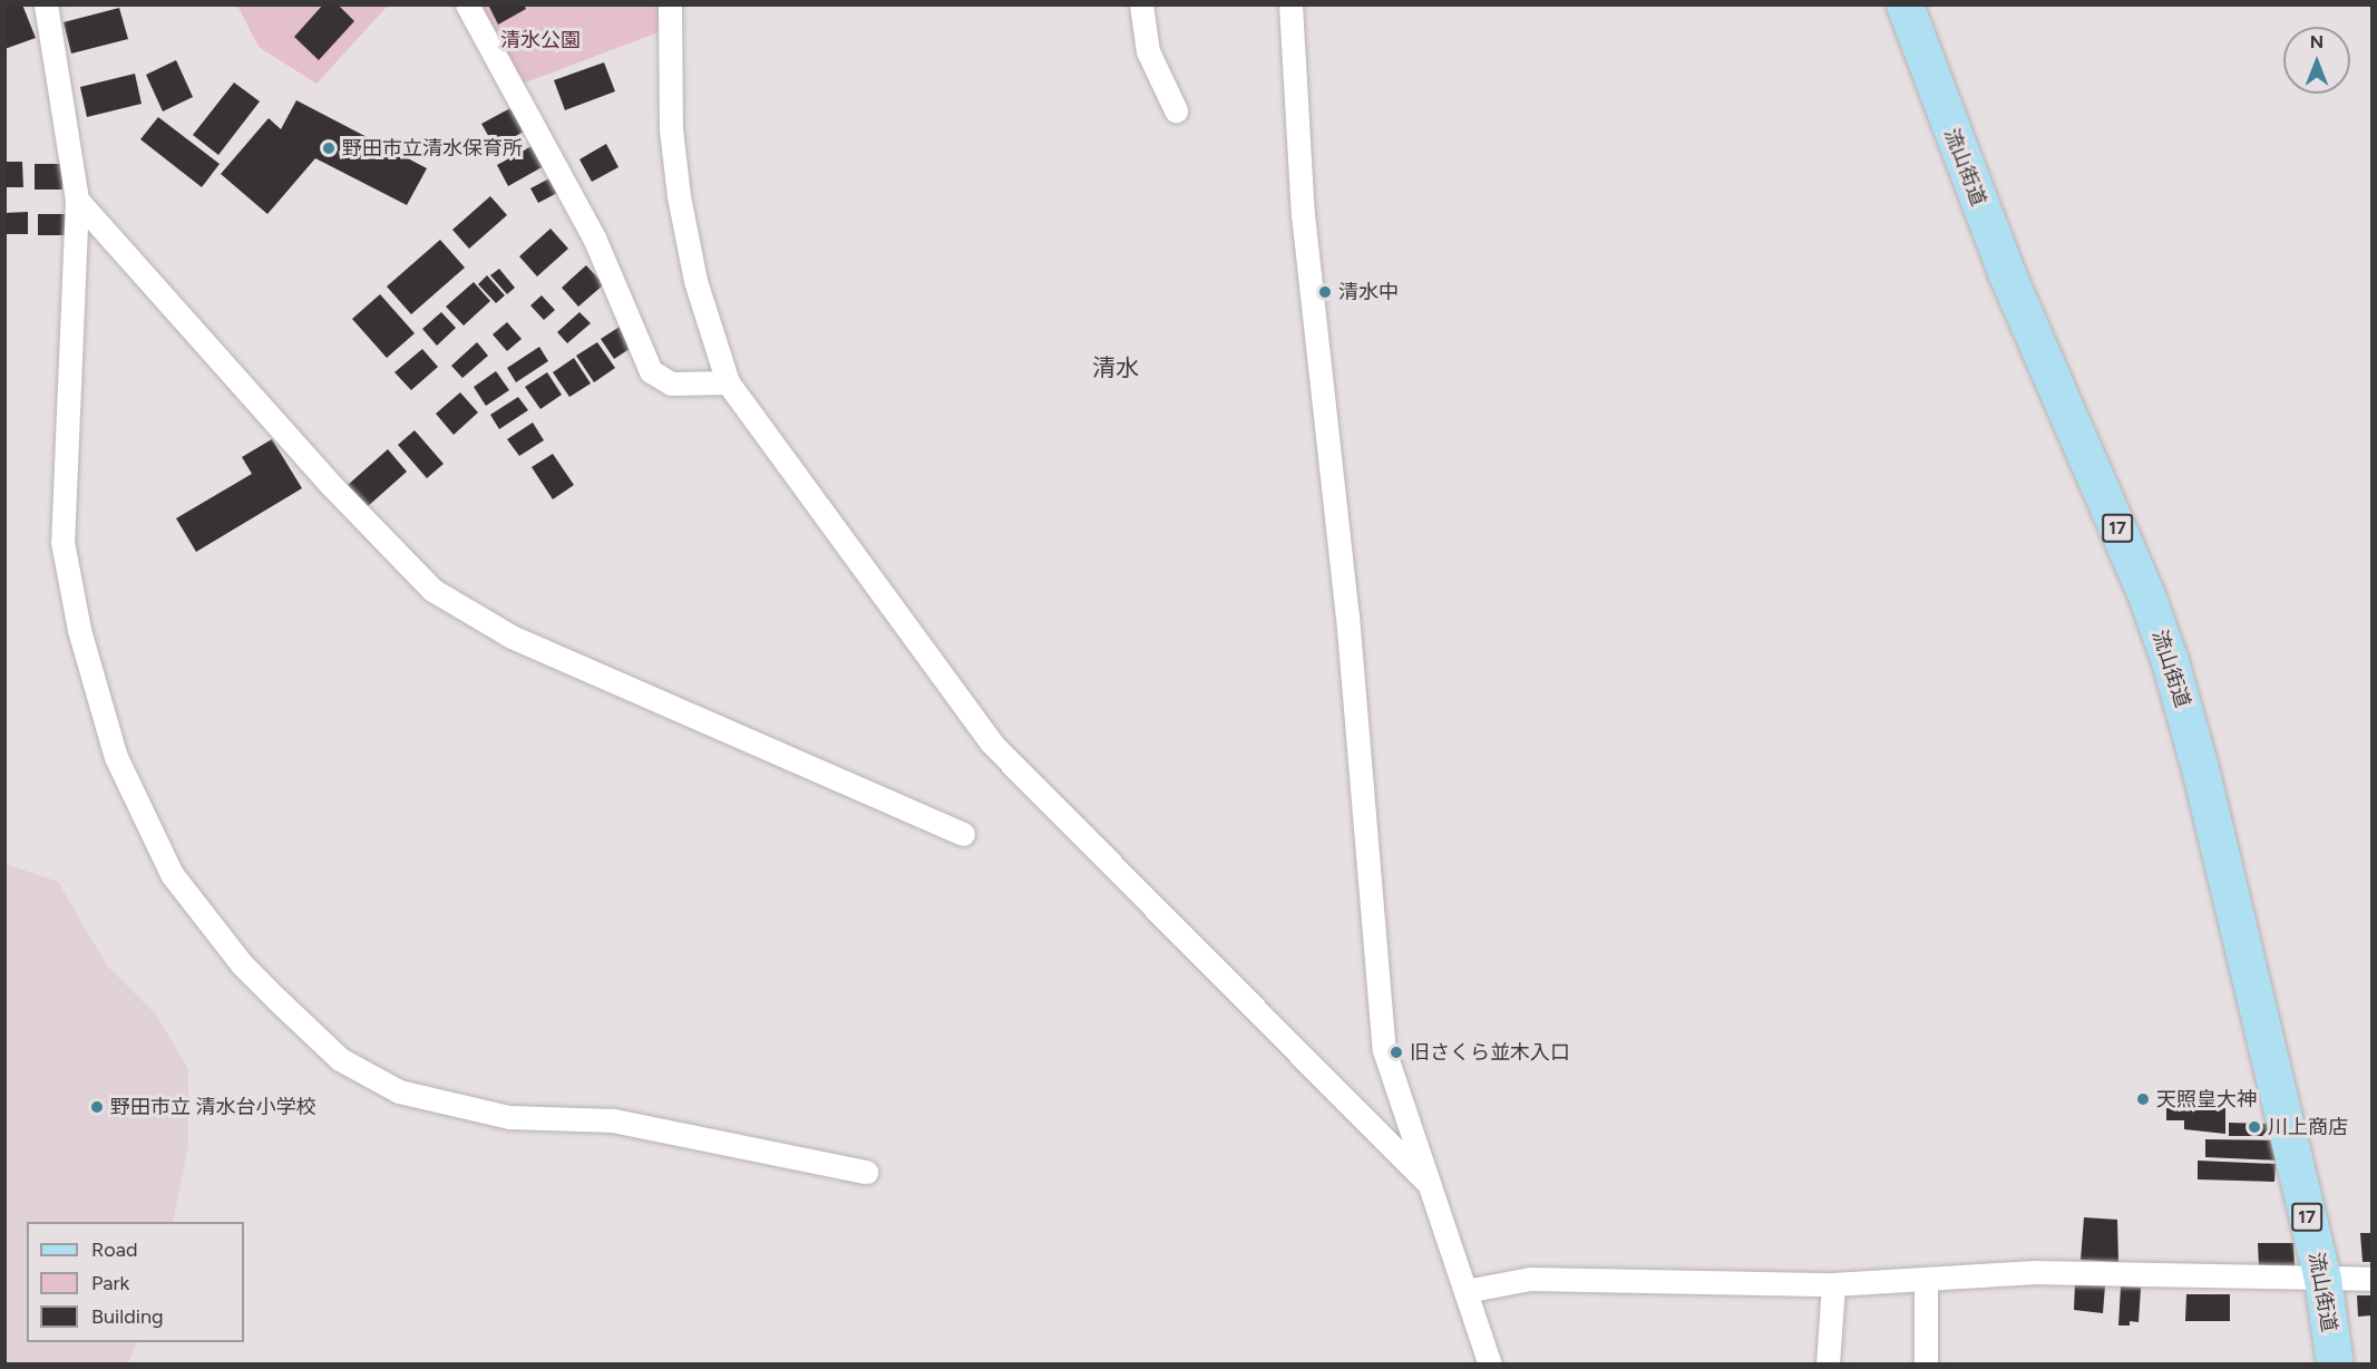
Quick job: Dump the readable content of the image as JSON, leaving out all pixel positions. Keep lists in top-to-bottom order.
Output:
{
  "streets": {
    "main road": ["流山街道", "17"]
  },
  "districts": ["清水"],
  "parks": ["清水公園"],
  "places": [
    "野田市立清水保育所",
    "清水中",
    "旧さくら並木入口",
    "天照皇大神",
    "野田市立 清水台小学校",
    "川上商店"
  ],
  "legend": ["Road", "Park", "Building"],
  "north": "top"
}
